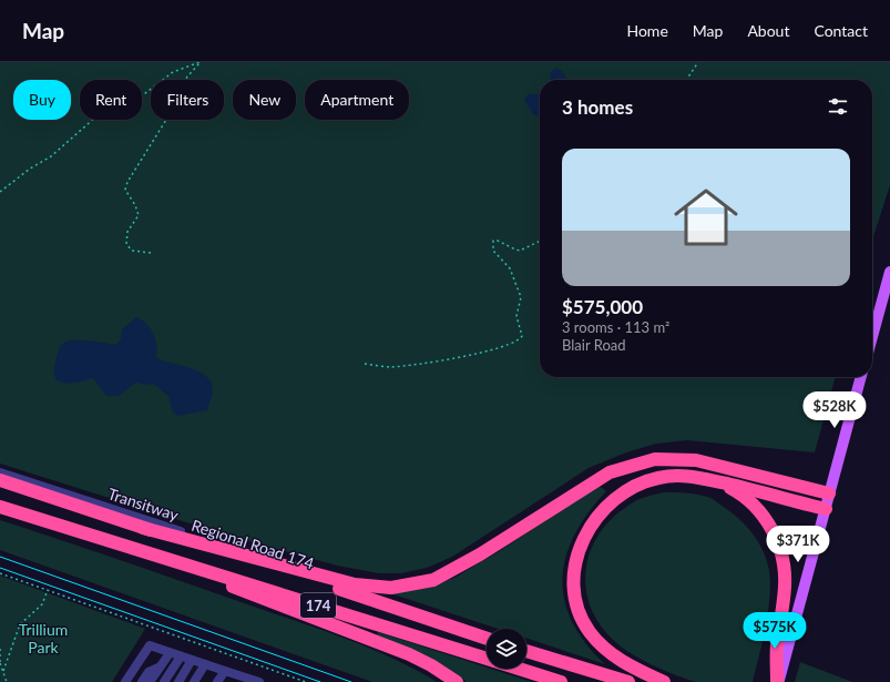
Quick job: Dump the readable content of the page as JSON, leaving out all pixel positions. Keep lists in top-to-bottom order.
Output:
{
  "streets": {
    "highway": ["Regional Road 174", "174"],
    "lane": ["Transitway"]
  },
  "parks": ["Trillium Park"],
  "page": {
    "header": "Map",
    "nav": [
      "Home",
      "Map",
      "About",
      "Contact"
    ],
    "chip": [
      "Buy",
      "Rent",
      "Filters",
      "New",
      "Apartment"
    ],
    "heading": "3 homes",
    "list": [
      {
        "name": "$575,000",
        "note": "3 rooms · 113 m² · Blair Road"
      }
    ],
    "price": ["$528K", "$371K", "$575K"]
  }
}
